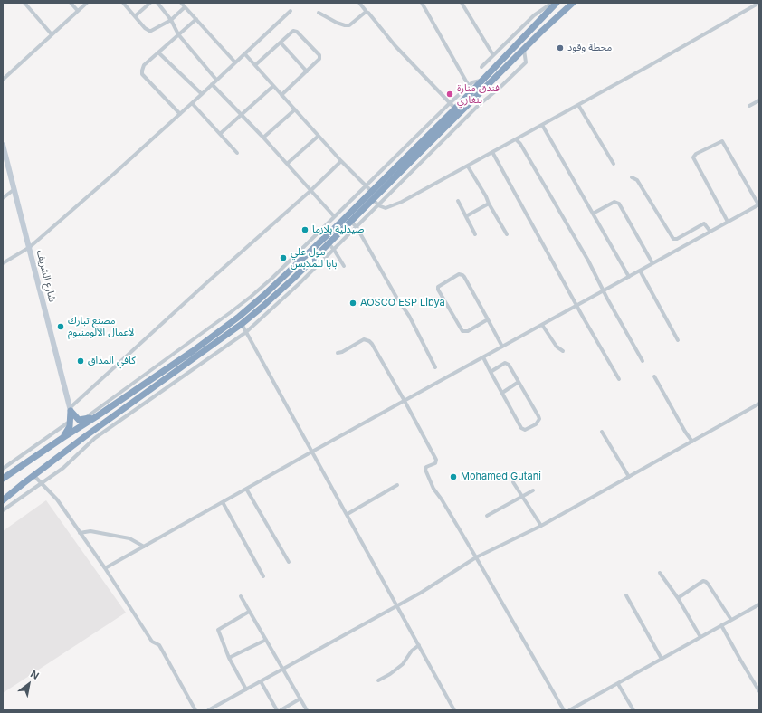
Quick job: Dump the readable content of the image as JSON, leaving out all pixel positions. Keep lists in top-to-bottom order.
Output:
{
  "streets": {
    "main road": ["شارع الشريف"]
  },
  "places": [
    "محطة وقود",
    "فندق منارة بنغازي",
    "صيدلية بلازما",
    "مول علي بابا للملابس",
    "AOSCO ESP Libya",
    "مصنع تبارك لأعمال الألومنيوم",
    "كافي المذاق",
    "Mohamed Gutani"
  ],
  "north": "top right"
}
